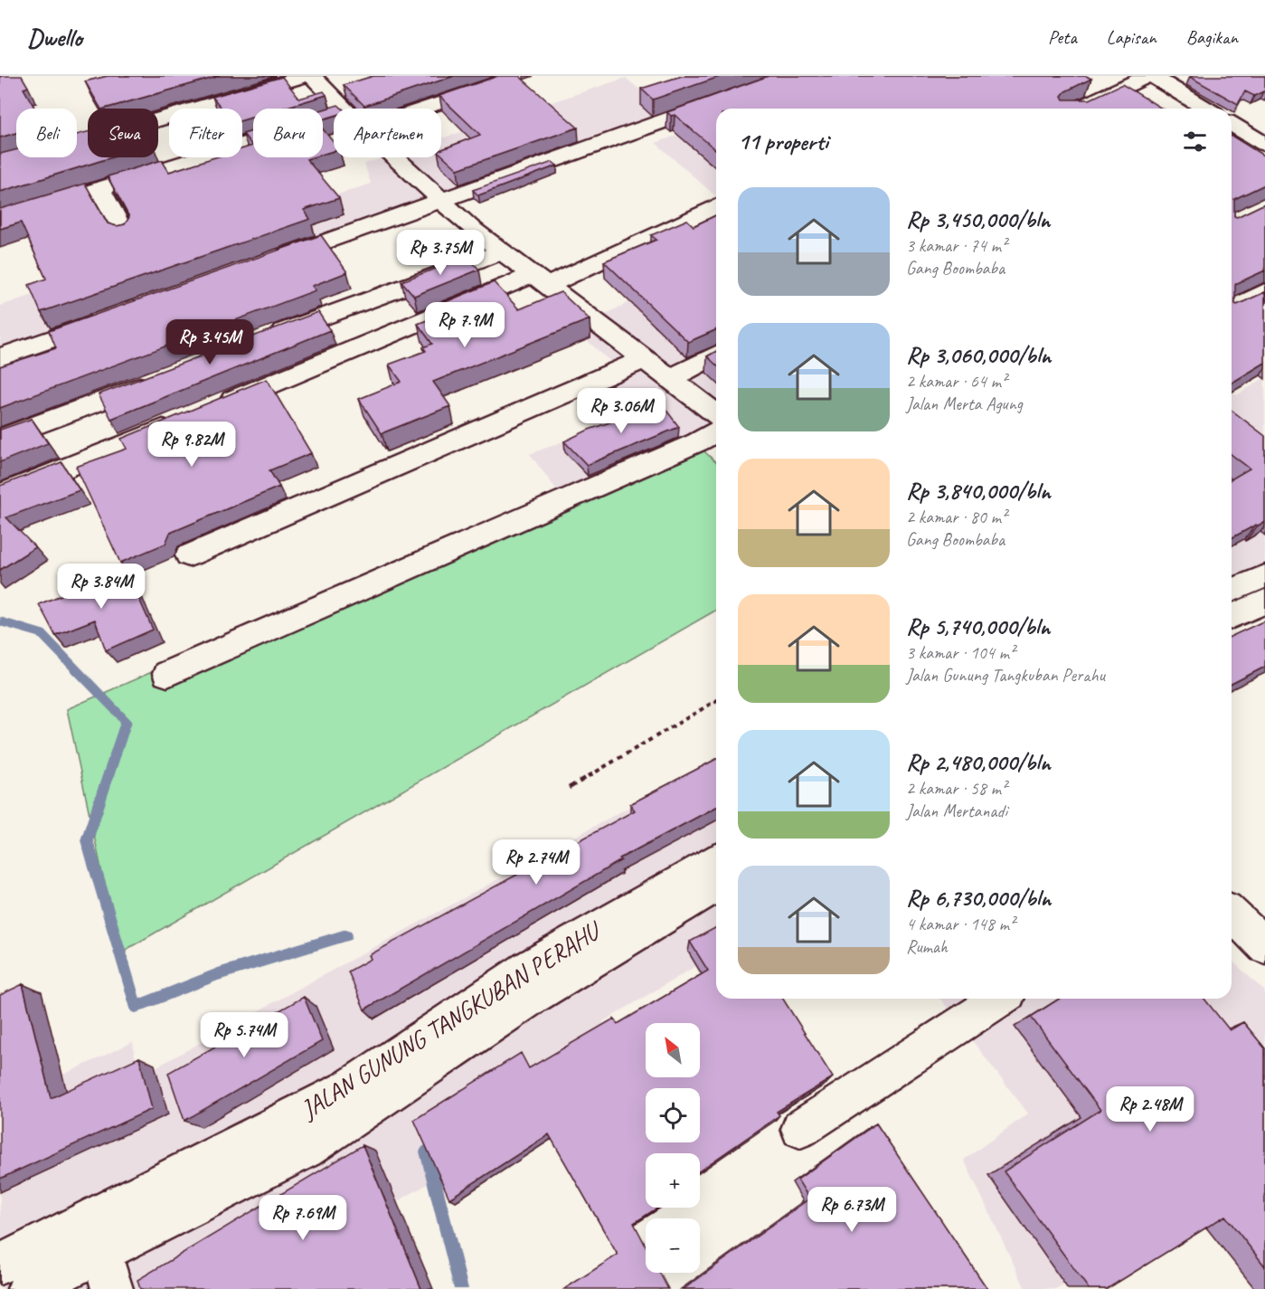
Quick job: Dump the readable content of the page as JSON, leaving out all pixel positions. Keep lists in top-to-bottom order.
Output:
{
  "streets": {
    "street": ["JALAN GUNUNG TANGKUBAN PERAHU"]
  },
  "north": "top left",
  "page": {
    "header": "Dwello",
    "nav": ["Peta", "Lapisan", "Bagikan"],
    "chip": [
      "Beli",
      "Sewa",
      "Filter",
      "Baru",
      "Apartemen"
    ],
    "heading": "11 properti",
    "list": [
      {
        "name": "Rp 3,450,000/bln",
        "note": "3 kamar · 74 m² · Gang Boombaba"
      },
      {
        "name": "Rp 3,060,000/bln",
        "note": "2 kamar · 64 m² · Jalan Merta Agung"
      },
      {
        "name": "Rp 3,840,000/bln",
        "note": "2 kamar · 80 m² · Gang Boombaba"
      },
      {
        "name": "Rp 5,740,000/bln",
        "note": "3 kamar · 104 m² · Jalan Gunung Tangkuban Perahu"
      },
      {
        "name": "Rp 2,480,000/bln",
        "note": "2 kamar · 58 m² · Jalan Mertanadi"
      },
      {
        "name": "Rp 6,730,000/bln",
        "note": "4 kamar · 148 m² · Rumah"
      }
    ],
    "price": [
      "Rp 3.75M",
      "Rp 7.9M",
      "Rp 3.45M",
      "Rp 3.06M",
      "Rp 9.82M",
      "Rp 3.84M",
      "Rp 2.74M",
      "Rp 5.74M",
      "Rp 2.48M",
      "Rp 6.73M",
      "Rp 7.69M"
    ],
    "map_buttons": ["+", "−"]
  }
}
